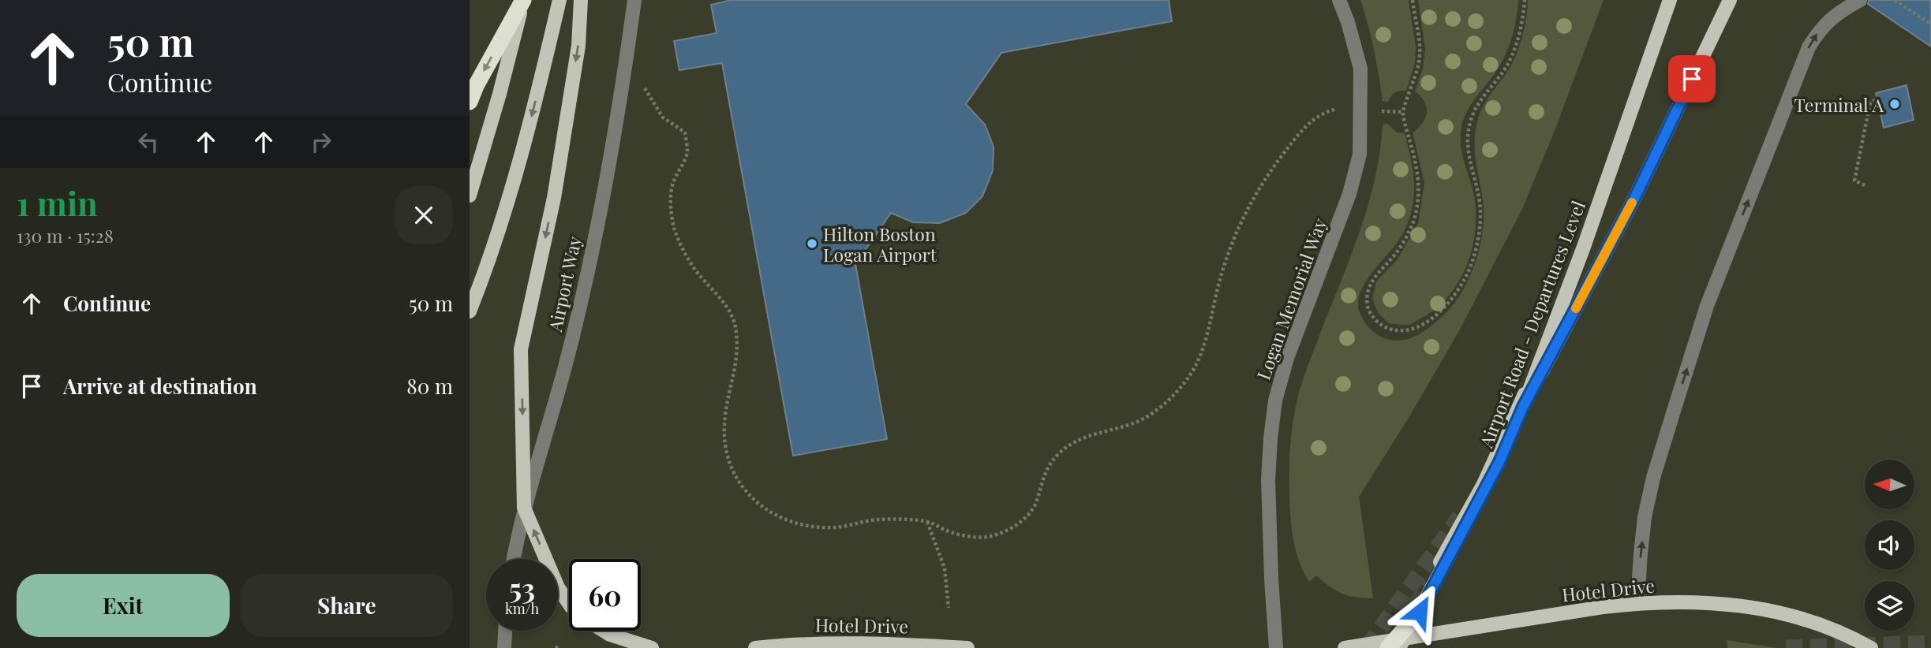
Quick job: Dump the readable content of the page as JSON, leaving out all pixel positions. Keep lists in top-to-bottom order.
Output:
{
  "streets": {
    "main road": ["Airport Road - Departures Level", "Hotel Drive"],
    "street": ["Airport Way", "Logan Memorial Way"]
  },
  "places": ["Terminal A", "Hilton Boston Logan Airport"],
  "north": "left",
  "page": {
    "turn": ["50 m", "Continue"],
    "heading": ["1 min", "130 m · 15:28"],
    "list": [
      {
        "name": "Continue",
        "value": "50 m"
      },
      {
        "name": "Arrive at destination",
        "value": "80 m"
      }
    ],
    "speed": "53 km/h",
    "limit": "60",
    "buttons": ["Exit", "Share"]
  }
}
